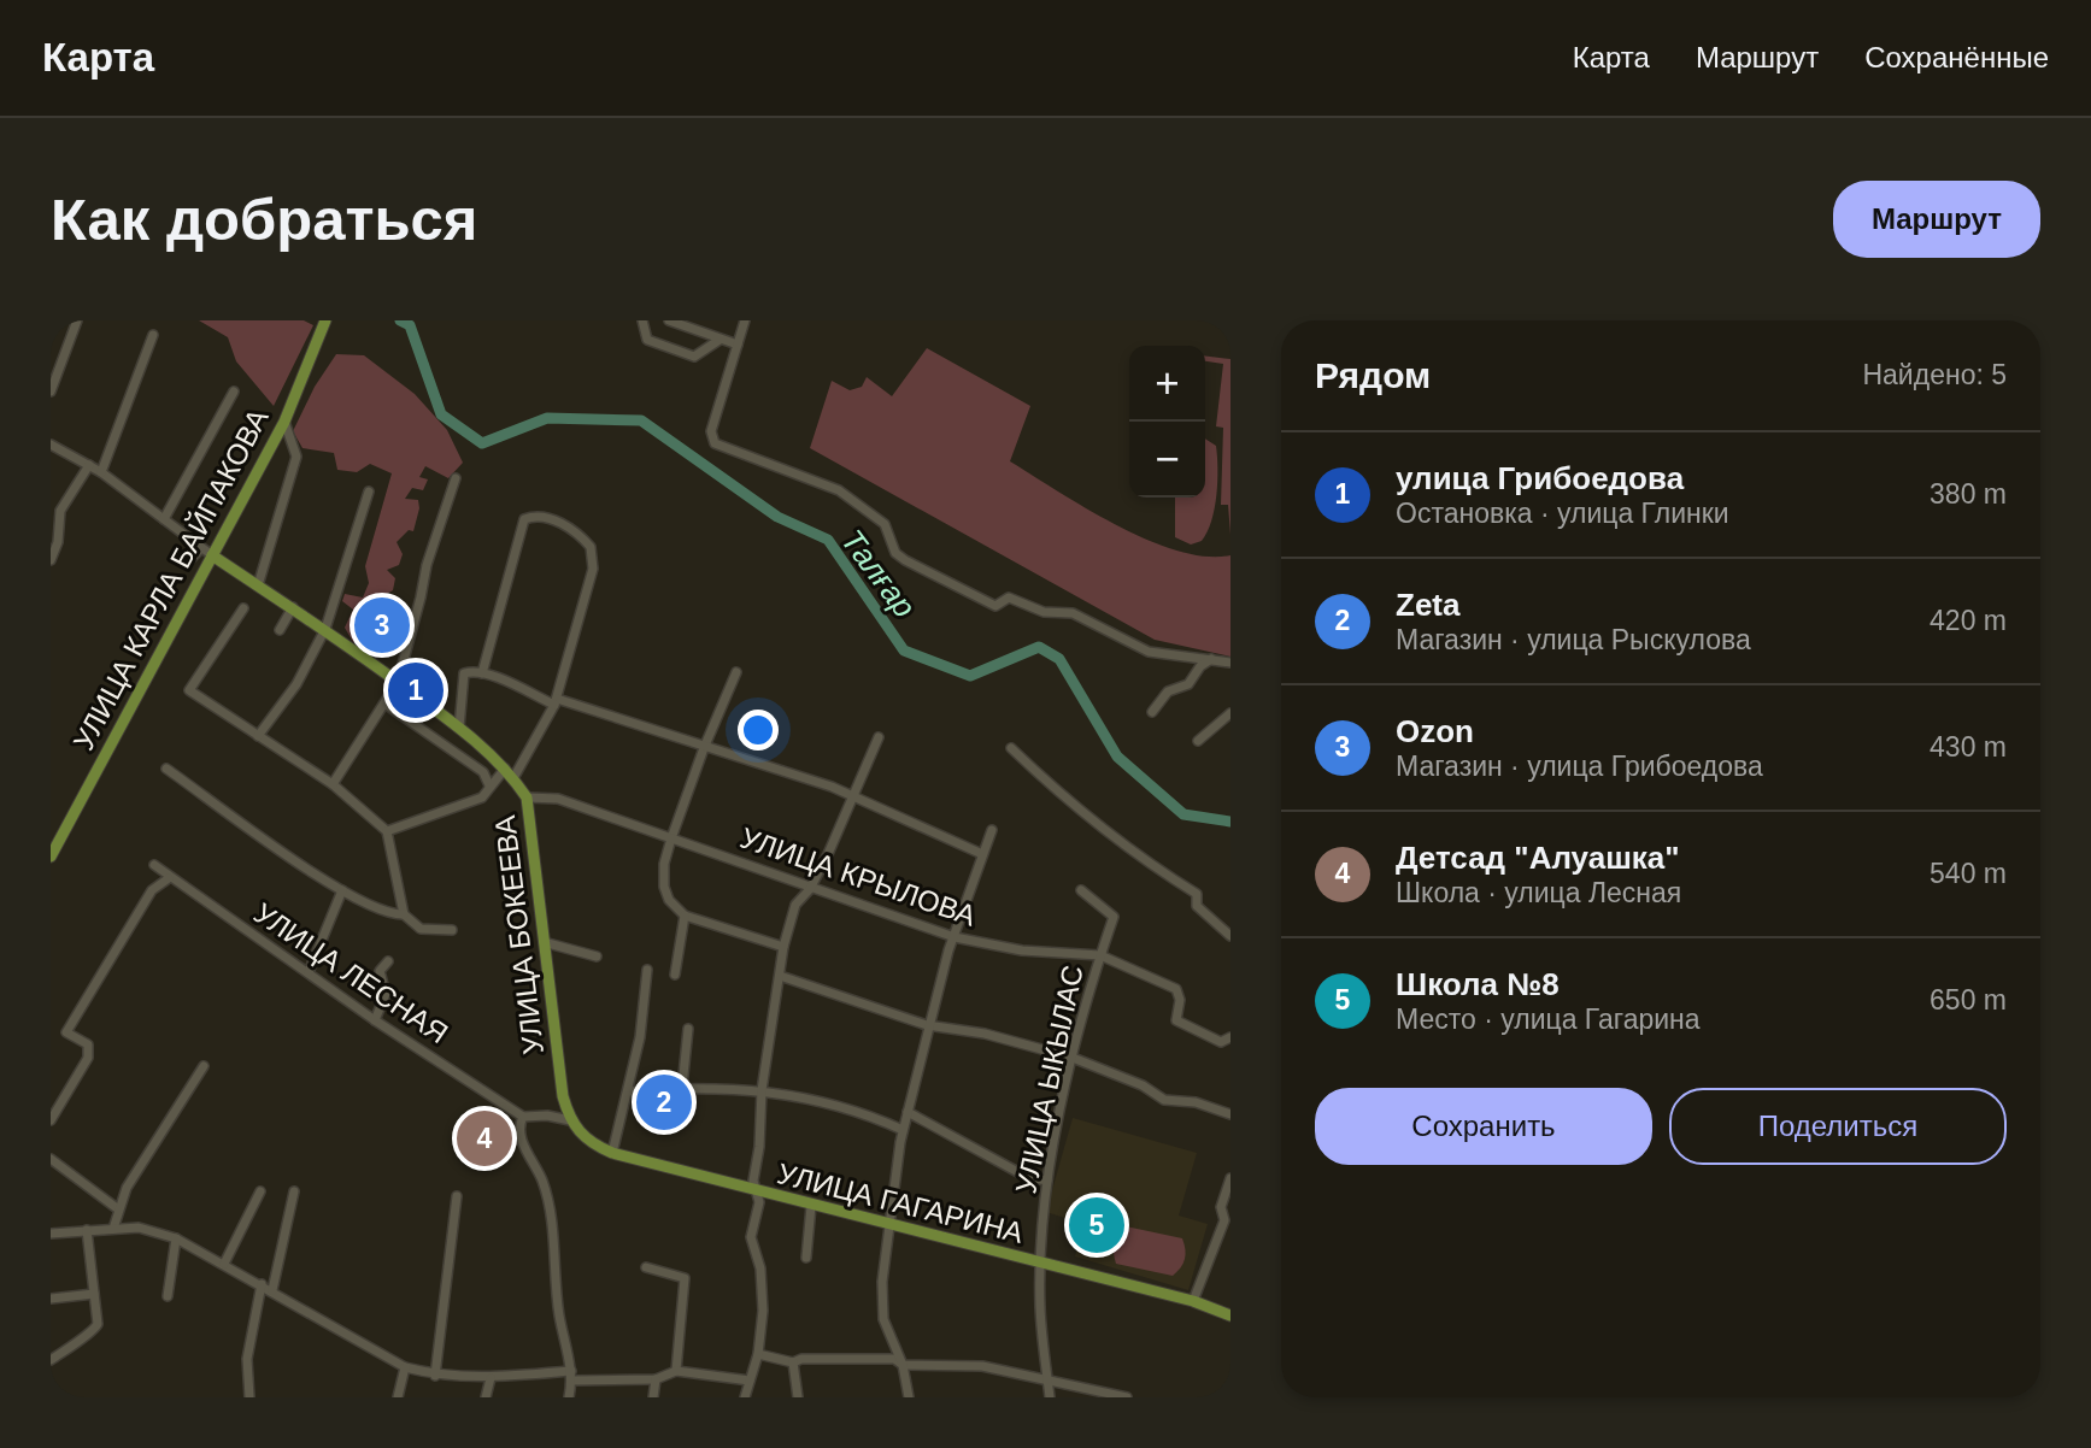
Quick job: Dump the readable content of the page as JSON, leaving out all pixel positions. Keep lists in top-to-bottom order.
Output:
{
  "streets": {
    "main road": ["УЛИЦА КАРЛА БАЙПАКОВА", "УЛИЦА БОКЕЕВА", "УЛИЦА ГАГАРИНА"],
    "street": ["УЛИЦА КРЫЛОВА", "УЛИЦА ЛЕСНАЯ", "УЛИЦА ЫКЫЛАС"]
  },
  "crossings": [
    ["УЛИЦА КРЫЛОВА", "УЛИЦА БОКЕЕВА"],
    ["УЛИЦА КРЫЛОВА", "УЛИЦА ЫКЫЛАС"],
    ["УЛИЦА БОКЕЕВА", "УЛИЦА ГАГАРИНА"],
    ["УЛИЦА ЫКЫЛАС", "УЛИЦА ГАГАРИНА"]
  ],
  "water": ["Талғар"],
  "page": {
    "header": "Карта",
    "nav": ["Карта", "Маршрут", "Сохранённые"],
    "buttons": [
      "Маршрут",
      ["Сохранить", "Поделиться"]
    ],
    "title": "Как добраться",
    "heading": ["Рядом", "Найдено: 5"],
    "map_buttons": ["+", "−"],
    "list": [
      {
        "mark": "1",
        "name": "улица Грибоедова",
        "note": "Остановка · улица Глинки",
        "value": "380 m"
      },
      {
        "mark": "2",
        "name": "Zeta",
        "note": "Магазин · улица Рыскулова",
        "value": "420 m"
      },
      {
        "mark": "3",
        "name": "Ozon",
        "note": "Магазин · улица Грибоедова",
        "value": "430 m"
      },
      {
        "mark": "4",
        "name": "Детсад \"Алуашка\"",
        "note": "Школа · улица Лесная",
        "value": "540 m"
      },
      {
        "mark": "5",
        "name": "Школа №8",
        "note": "Место · улица Гагарина",
        "value": "650 m"
      }
    ],
    "pins": [
      "3",
      "1",
      "2",
      "4",
      "5"
    ]
  }
}
